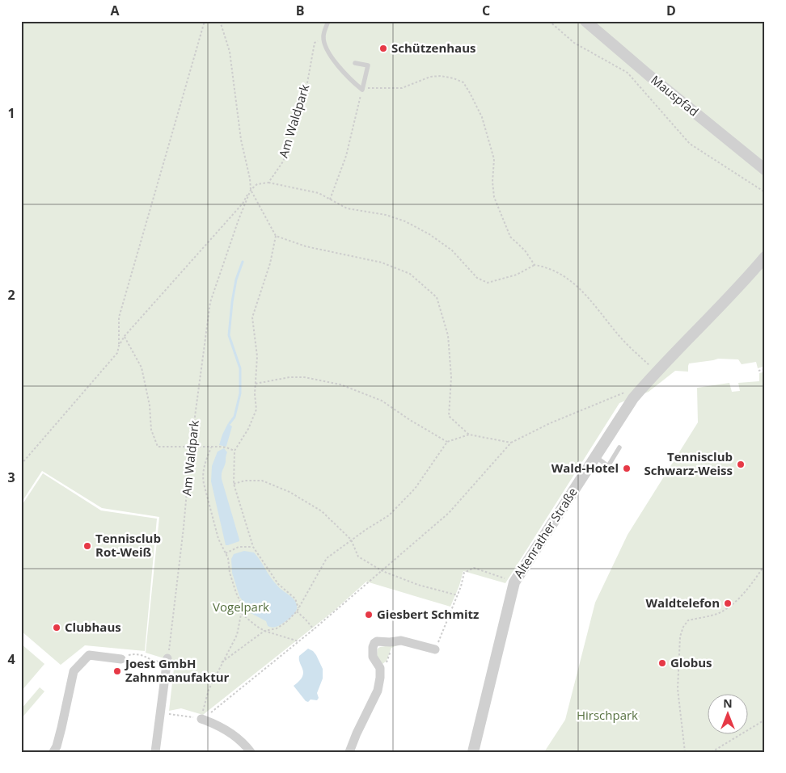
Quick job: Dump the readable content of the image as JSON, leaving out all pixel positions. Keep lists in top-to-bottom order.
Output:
{
  "streets": {
    "street": ["Mauspfad", "Altenrather Straße"],
    "path": ["Am Waldpark"]
  },
  "parks": ["Vogelpark", "Hirschpark"],
  "places": [
    "Schützenhaus",
    "Tennisclub Schwarz-Weiss",
    "Wald-Hotel",
    "Tennisclub Rot-Weiß",
    "Waldtelefon",
    "Giesbert Schmitz",
    "Clubhaus",
    "Globus",
    "Joest GmbH Zahnmanufaktur"
  ],
  "north": "top",
  "grid": {
    "columns": [
      "A",
      "B",
      "C",
      "D"
    ],
    "rows": [
      "1",
      "2",
      "3",
      "4"
    ]
  }
}
